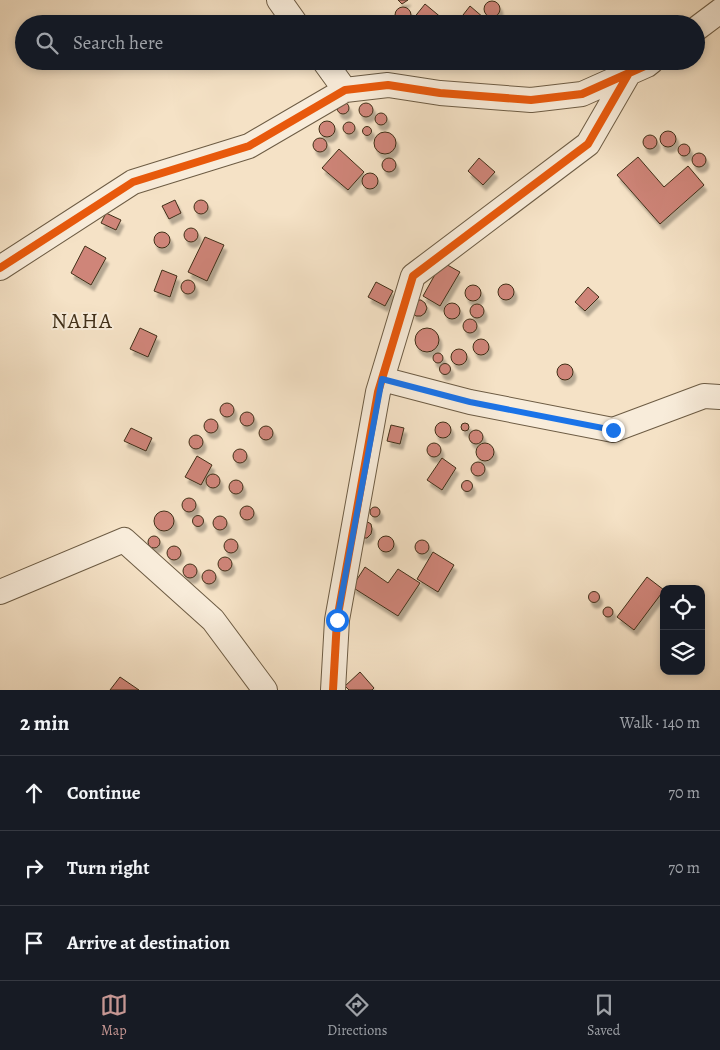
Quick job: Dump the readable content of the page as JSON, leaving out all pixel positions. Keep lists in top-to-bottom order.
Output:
{
  "districts": ["NAHA"],
  "page": {
    "search": "Search here",
    "heading": ["2 min", "Walk · 140 m"],
    "list": [
      ["Continue", "70 m"],
      ["Turn right", "70 m"],
      "Arrive at destination"
    ],
    "nav": ["Map", "Directions", "Saved"]
  }
}
